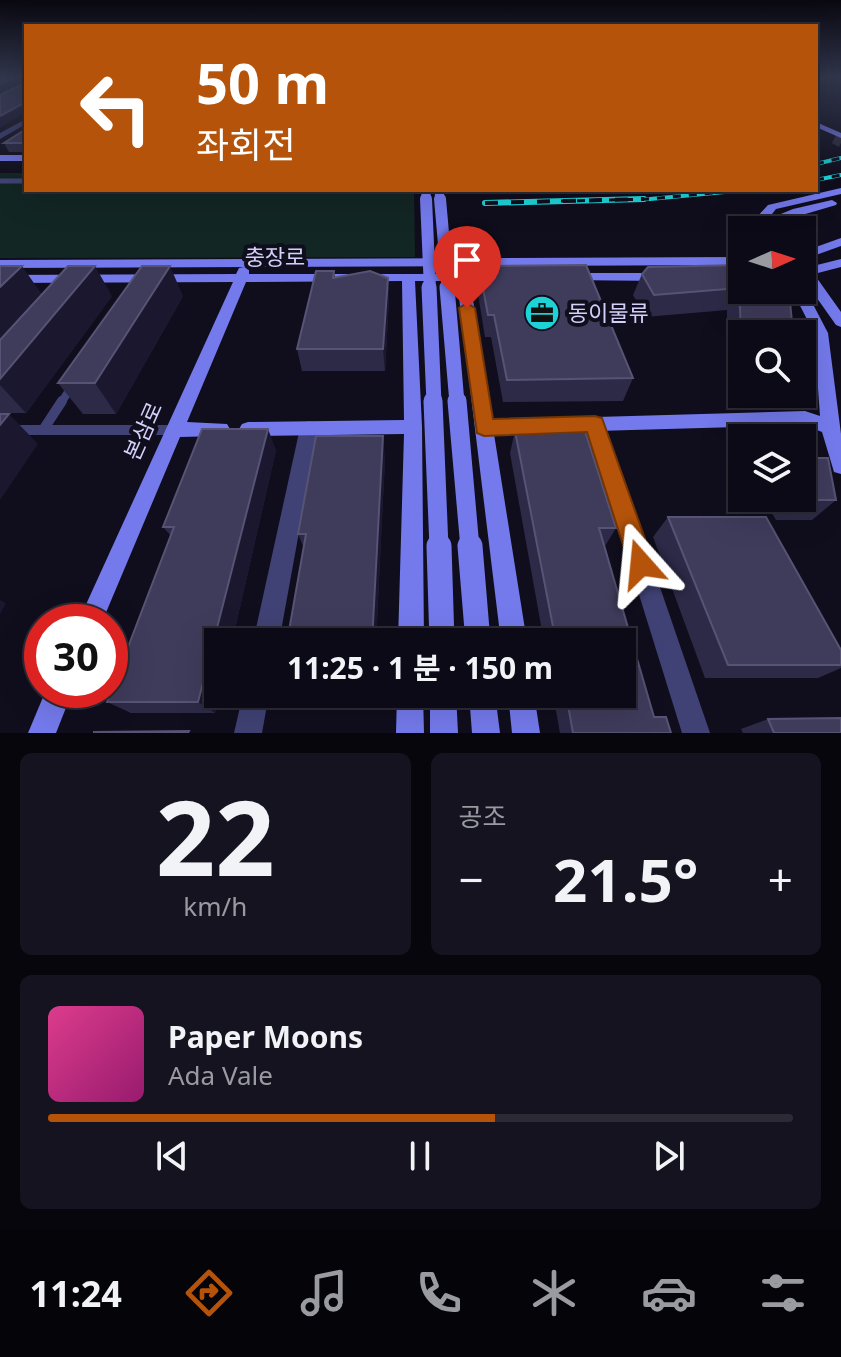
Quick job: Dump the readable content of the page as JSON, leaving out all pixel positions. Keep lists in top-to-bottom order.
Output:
{
  "streets": {
    "street": ["충장로", "본삼로"]
  },
  "crossings": [
    ["충장로", "본삼로"]
  ],
  "places": {
    "office": ["동이물류"]
  },
  "north": "right",
  "page": {
    "turn": ["50 m", "좌회전"],
    "limit": "30",
    "trip": "11:25 · 1 분 · 150 m",
    "tile": [
      ["22", "km/h"],
      "공조"
    ],
    "heat": ["−", "21.5°", "+"],
    "song": ["Paper Moons", "Ada Vale"],
    "tabs": "11:24"
  }
}
